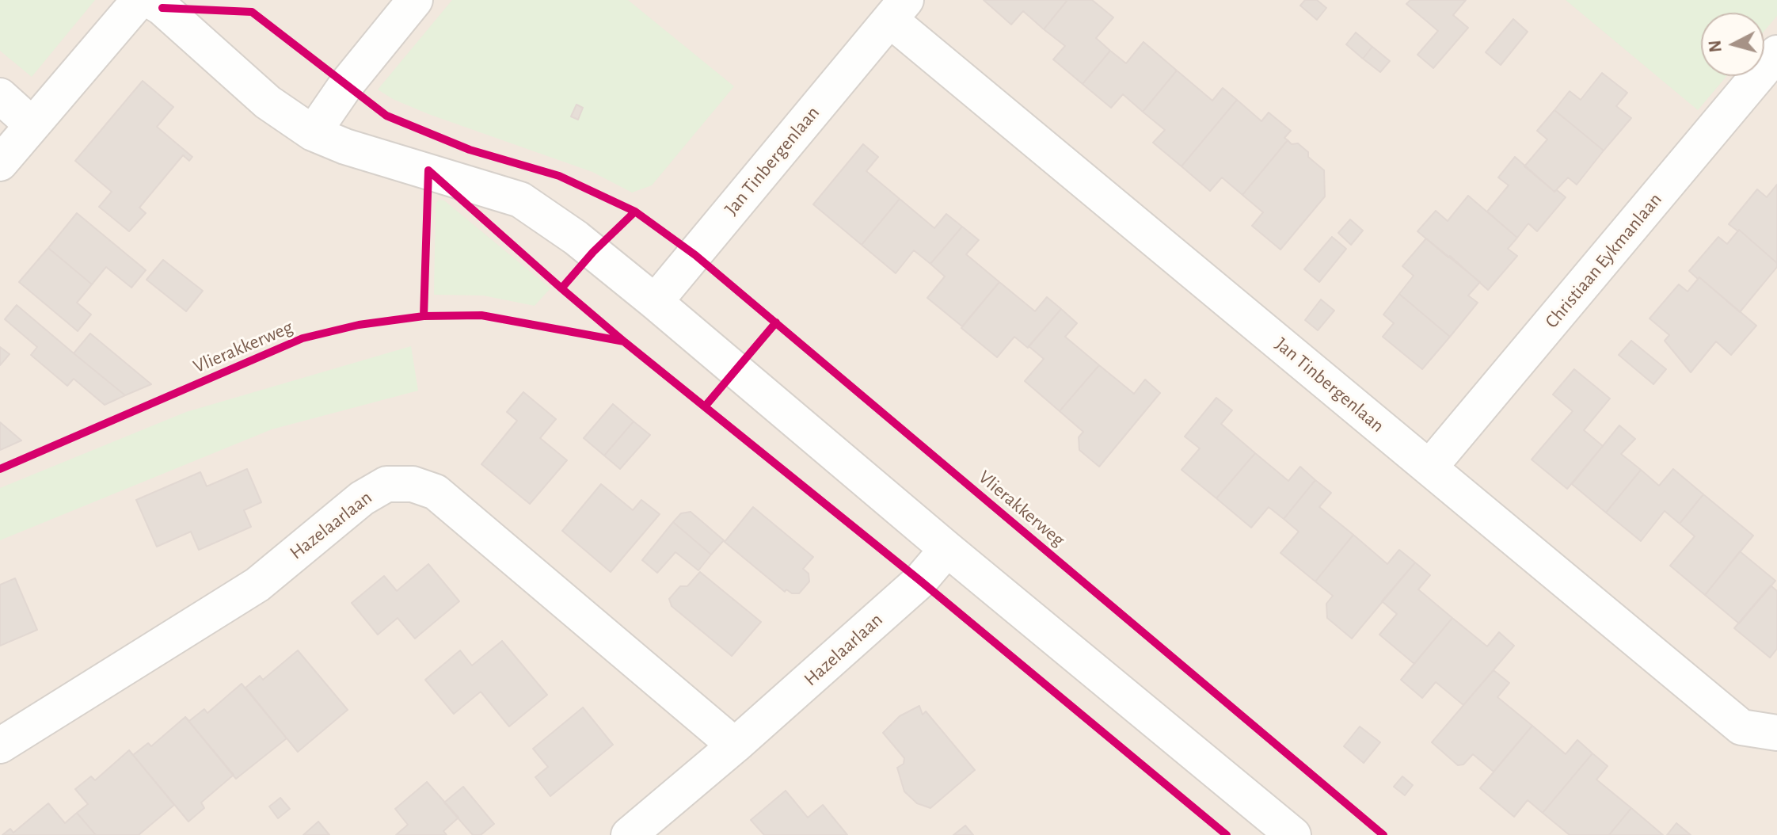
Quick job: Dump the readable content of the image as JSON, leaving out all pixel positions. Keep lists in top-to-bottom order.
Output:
{
  "streets": {
    "street": ["Jan Tinbergenlaan", "Christiaan Eykmanlaan", "Hazelaarlaan"],
    "cycle path": ["Vlierakkerweg"]
  },
  "crossings": [
    ["Jan Tinbergenlaan", "Christiaan Eykmanlaan"]
  ],
  "north": "left"
}
